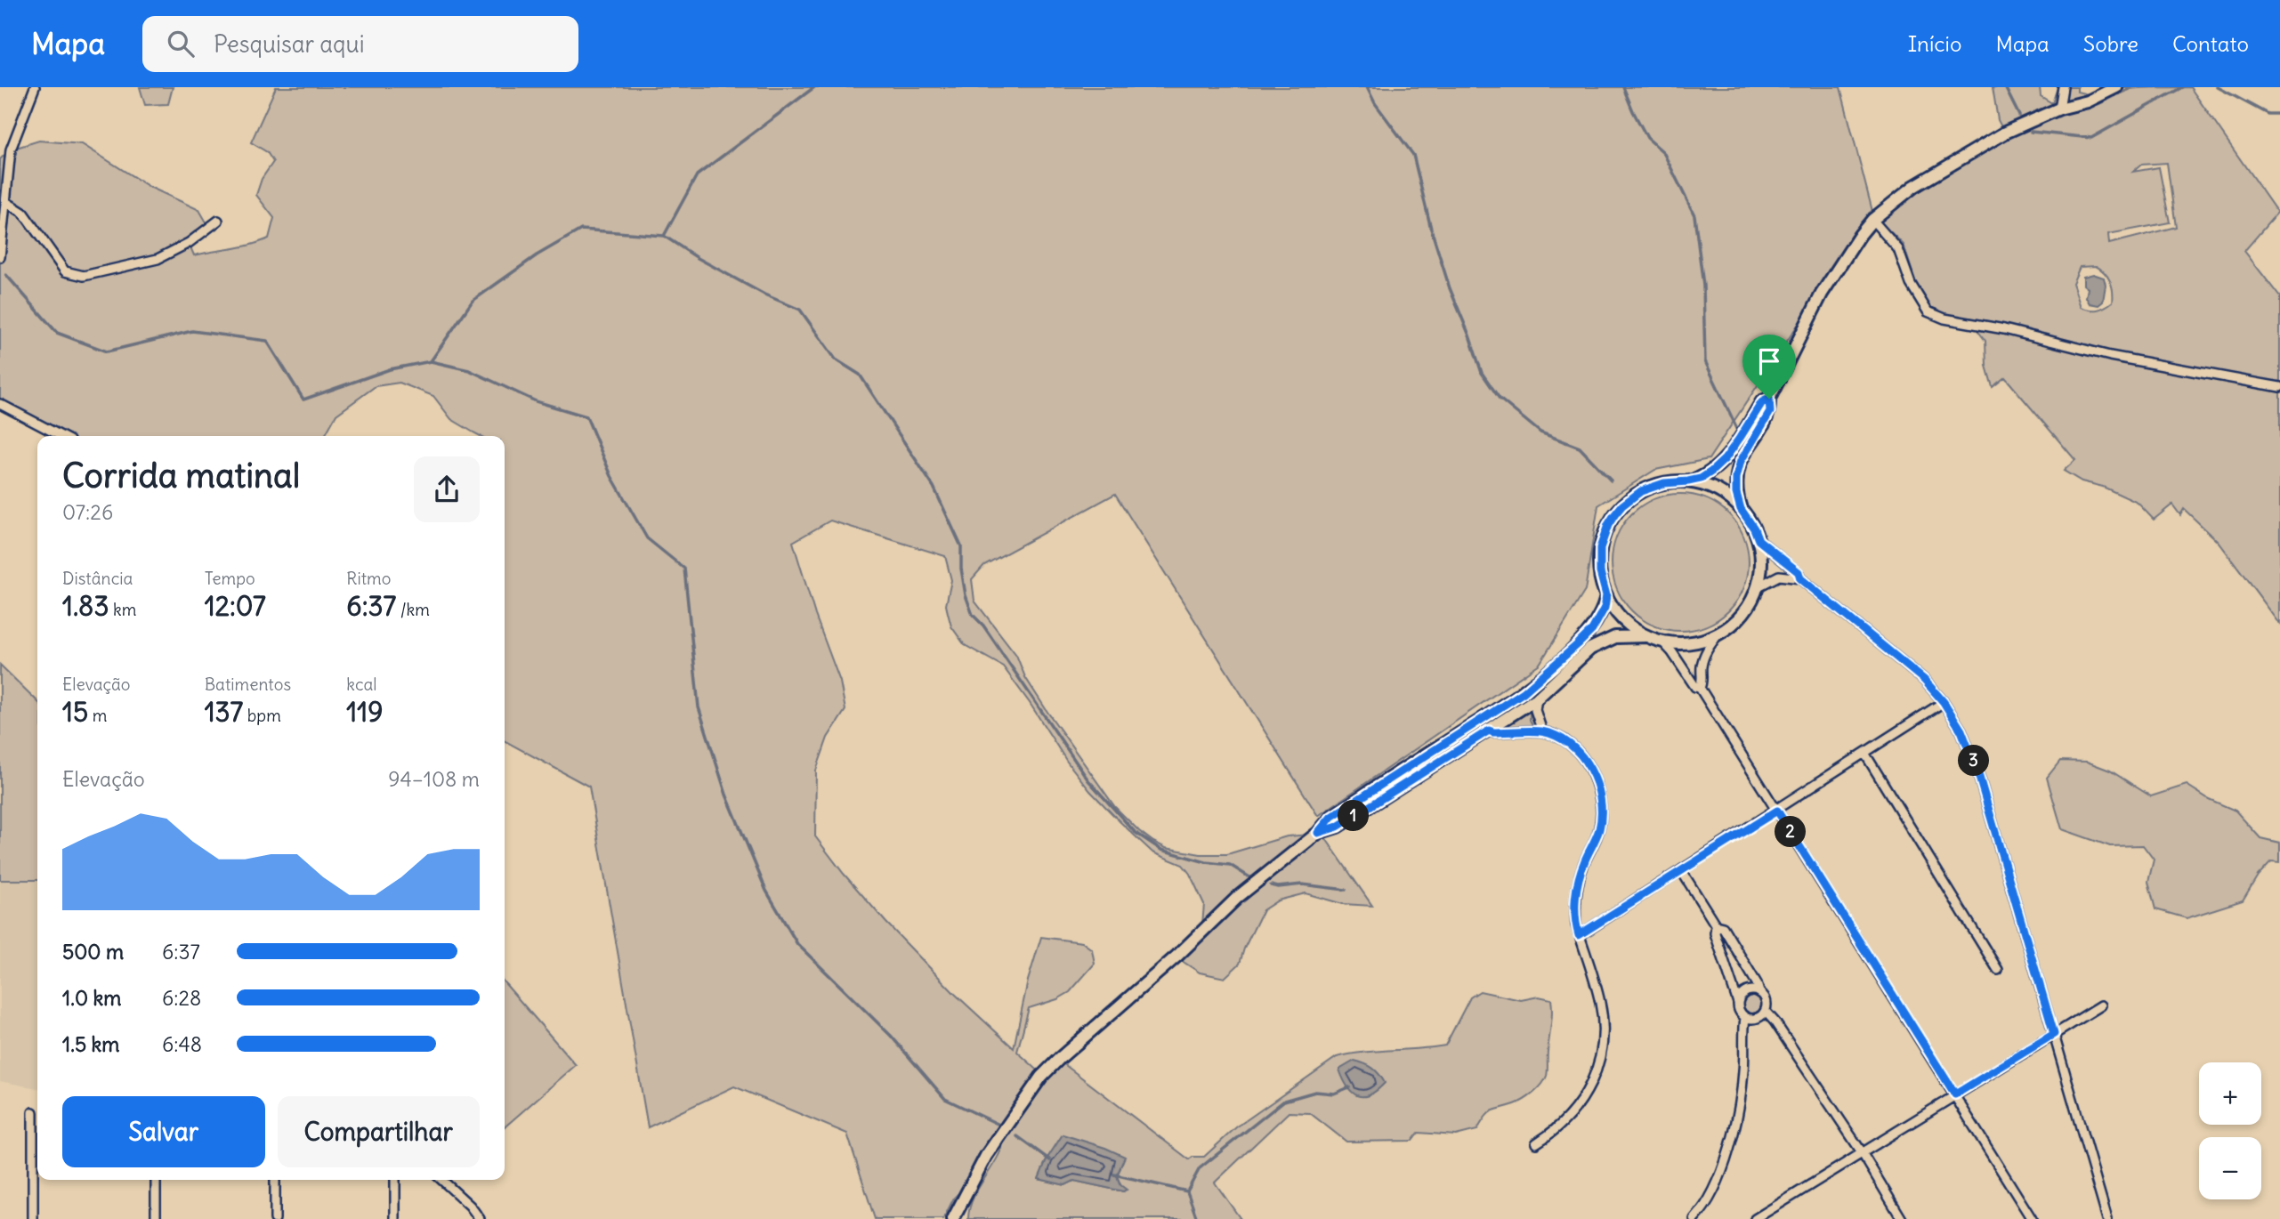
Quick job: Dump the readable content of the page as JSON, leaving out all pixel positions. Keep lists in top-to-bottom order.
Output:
{
  "page": {
    "header": "Mapa",
    "search": "Pesquisar aqui",
    "nav": [
      "Início",
      "Mapa",
      "Sobre",
      "Contato"
    ],
    "heading": ["Corrida matinal", "07:26"],
    "stats": [
      ["Distância", "1.83 km"],
      ["Tempo", "12:07"],
      ["Ritmo", "6:37 /km"],
      ["Elevação", "15 m"],
      ["Batimentos", "137 bpm"],
      ["kcal", "119"]
    ],
    "pins": ["3", "1", "2"],
    "chart": ["Elevação", "94–108 m"],
    "list": [
      {
        "name": "500 m",
        "note": "6:37"
      },
      {
        "name": "1.0 km",
        "note": "6:28"
      },
      {
        "name": "1.5 km",
        "note": "6:48"
      }
    ],
    "map_buttons": ["+", "−"],
    "buttons": ["Salvar", "Compartilhar"]
  }
}
